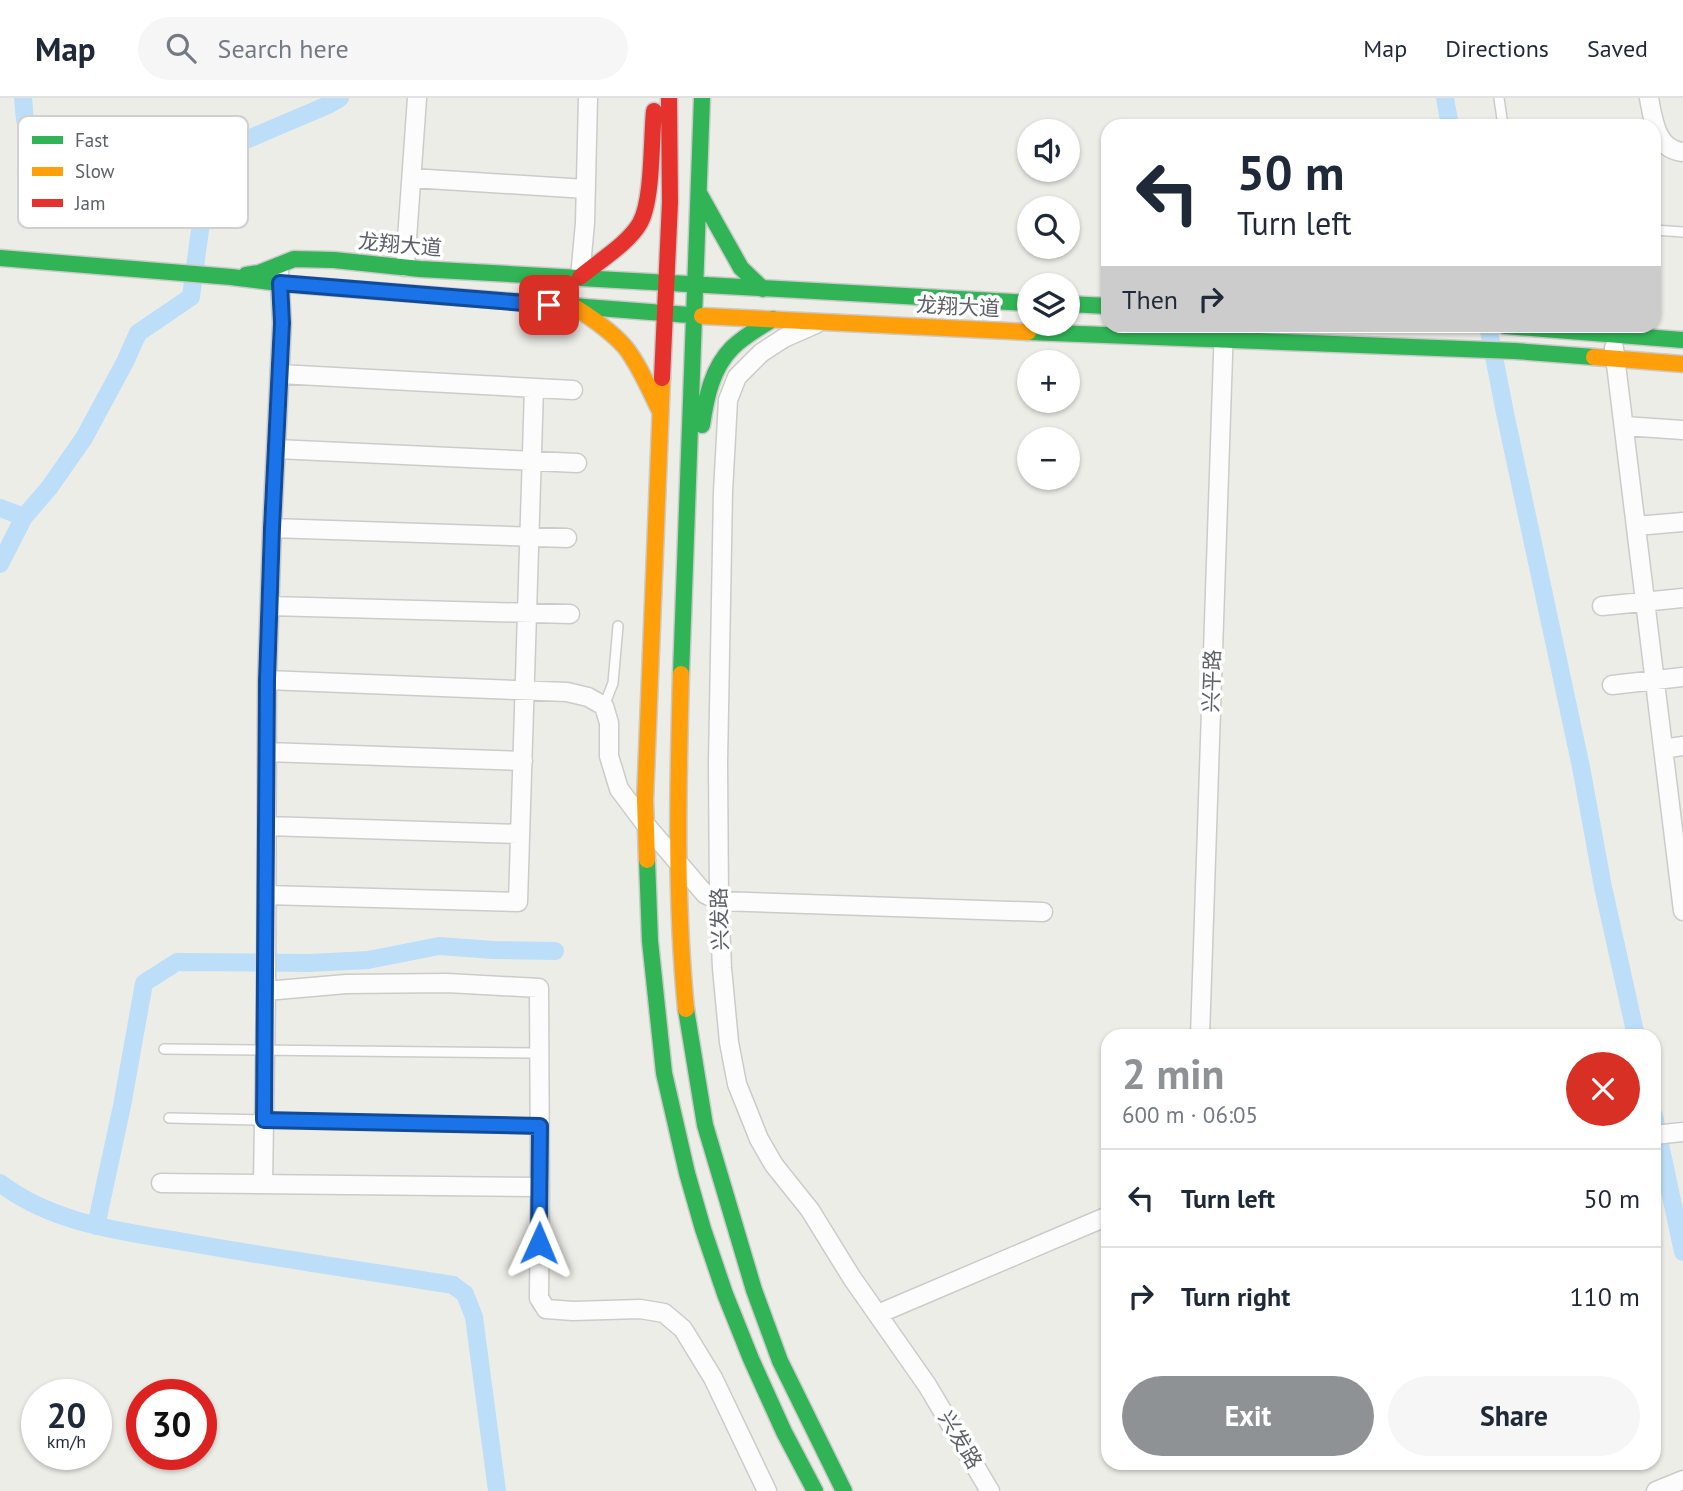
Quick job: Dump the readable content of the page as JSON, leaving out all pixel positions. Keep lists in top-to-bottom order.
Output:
{
  "streets": {
    "main road": ["龙翔大道"],
    "street": ["兴平路", "兴发路"]
  },
  "crossings": [
    ["龙翔大道", "兴发路"]
  ],
  "legend": ["Fast", "Slow", "Jam"],
  "page": {
    "header": "Map",
    "search": "Search here",
    "nav": ["Map", "Directions", "Saved"],
    "map_buttons": ["+", "−"],
    "turn": ["50 m", "Turn left"],
    "then": "Then",
    "heading": ["2 min", "600 m · 06:05"],
    "list": [
      {
        "name": "Turn left",
        "value": "50 m"
      },
      {
        "name": "Turn right",
        "value": "110 m"
      }
    ],
    "buttons": ["Exit", "Share"],
    "speed": "20 km/h",
    "limit": "30"
  }
}
